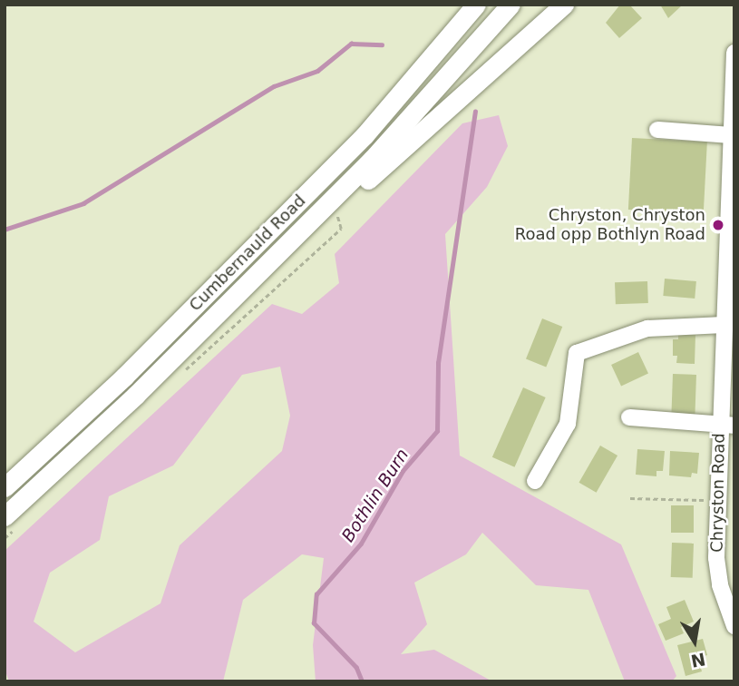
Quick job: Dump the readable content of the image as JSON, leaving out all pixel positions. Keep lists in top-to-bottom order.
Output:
{
  "streets": {
    "main road": ["Cumbernauld Road"],
    "street": ["Chryston Road"]
  },
  "water": ["Bothlin Burn"],
  "places": ["Chryston, Chryston Road opp Bothlyn Road"],
  "north": "bottom"
}
